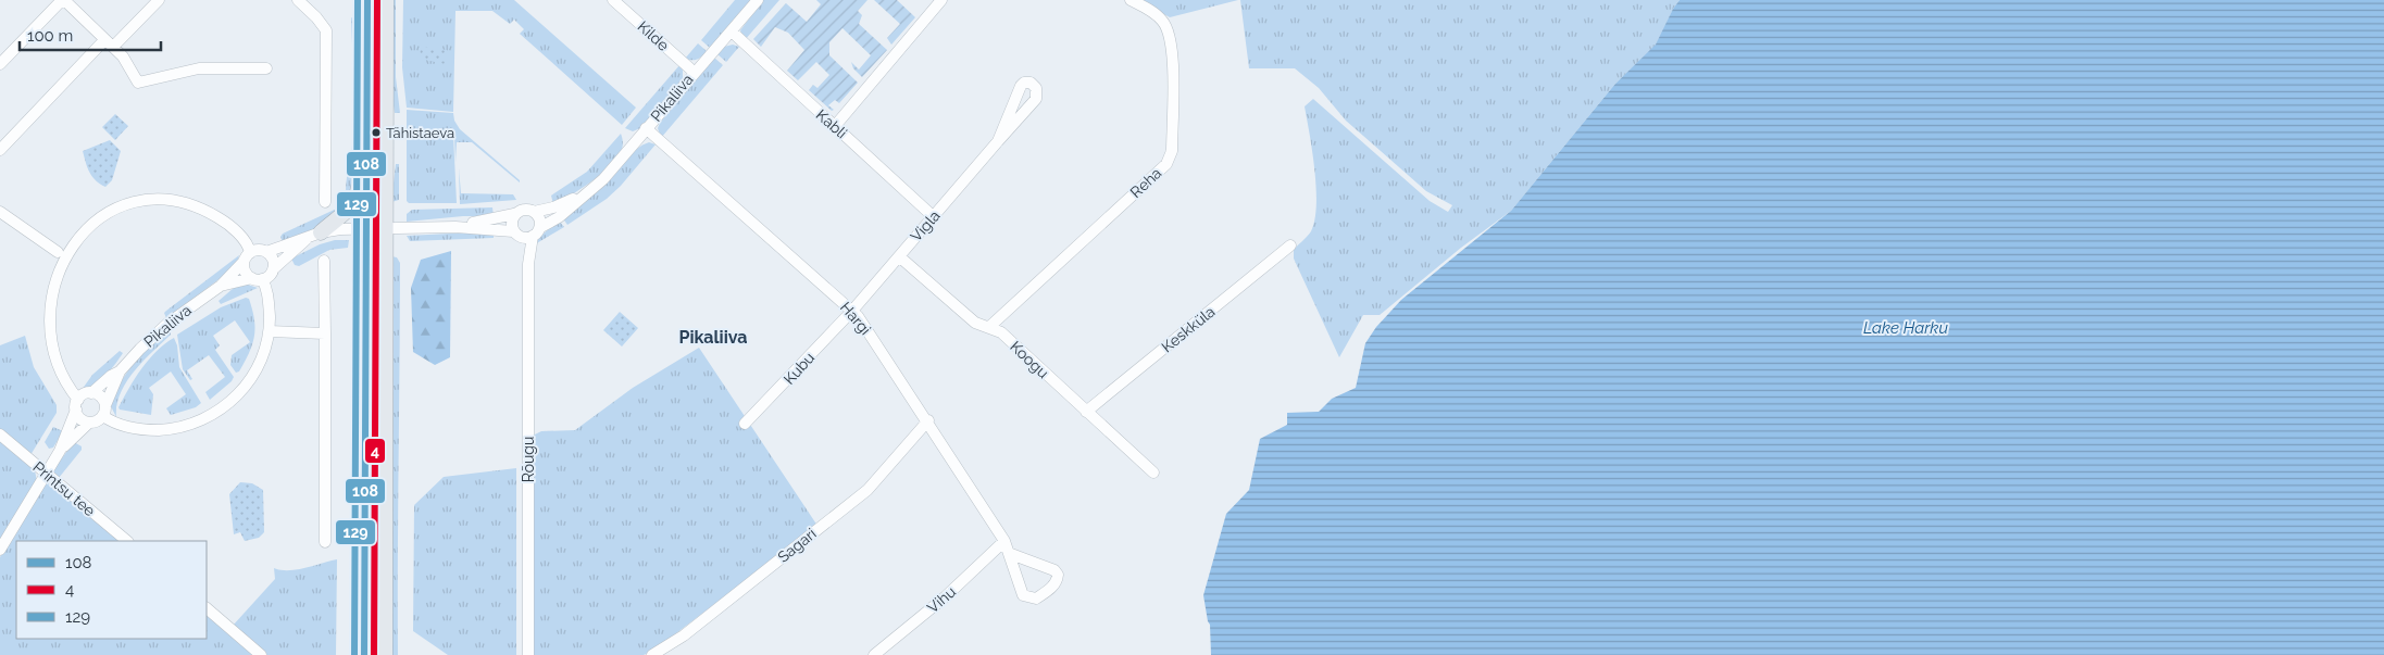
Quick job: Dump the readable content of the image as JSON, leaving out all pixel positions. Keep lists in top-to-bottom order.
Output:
{
  "streets": {
    "street": [
      "Kilde",
      "Pikaliiva",
      "Kabli",
      "Reha",
      "Vigla",
      "Hargi",
      "Keskküla",
      "Koogu",
      "Kubu",
      "Rõugu",
      "Printsu tee",
      "Sagari",
      "Vihu"
    ]
  },
  "crossings": [
    ["Kilde", "Pikaliiva"],
    ["Pikaliiva", "Kabli"],
    ["Pikaliiva", "Hargi"],
    ["Pikaliiva", "Rõugu"],
    ["Kabli", "Vigla"],
    ["Reha", "Koogu"],
    ["Vigla", "Hargi"],
    ["Vigla", "Koogu"],
    ["Vigla", "Kubu"],
    ["Hargi", "Kubu"],
    ["Hargi", "Sagari"],
    ["Hargi", "Vihu"],
    ["Keskküla", "Koogu"]
  ],
  "districts": ["Pikaliiva"],
  "water": ["Lake Harku"],
  "places": ["Tähistaeva"],
  "lines": ["transit line 108", "transit line 4", "transit line 129"],
  "legend": ["108", "4", "129"],
  "scale_bar": "100 m"
}
